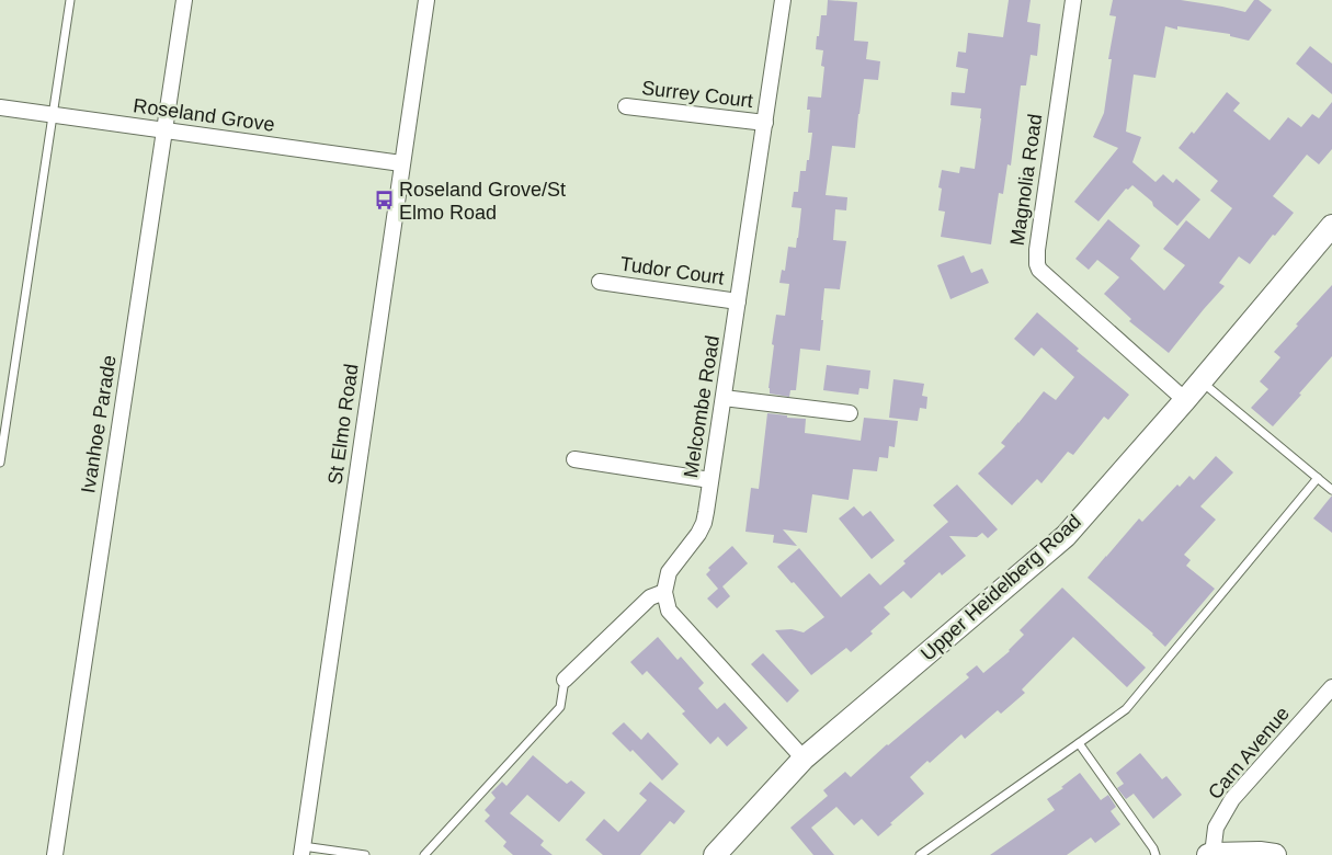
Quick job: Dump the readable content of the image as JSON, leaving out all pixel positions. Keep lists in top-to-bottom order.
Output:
{
  "streets": {
    "main road": ["Upper Heidelberg Road"],
    "street": [
      "Surrey Court",
      "Roseland Grove",
      "Magnolia Road",
      "Tudor Court",
      "Melcombe Road",
      "Ivanhoe Parade",
      "St Elmo Road",
      "Carn Avenue"
    ]
  },
  "crossings": [
    ["Surrey Court", "Melcombe Road"],
    ["Roseland Grove", "Ivanhoe Parade"],
    ["Roseland Grove", "St Elmo Road"],
    ["Magnolia Road", "Upper Heidelberg Road"],
    ["Tudor Court", "Melcombe Road"]
  ],
  "places": {
    "bus stop": ["Roseland Grove/St Elmo Road"]
  }
}
